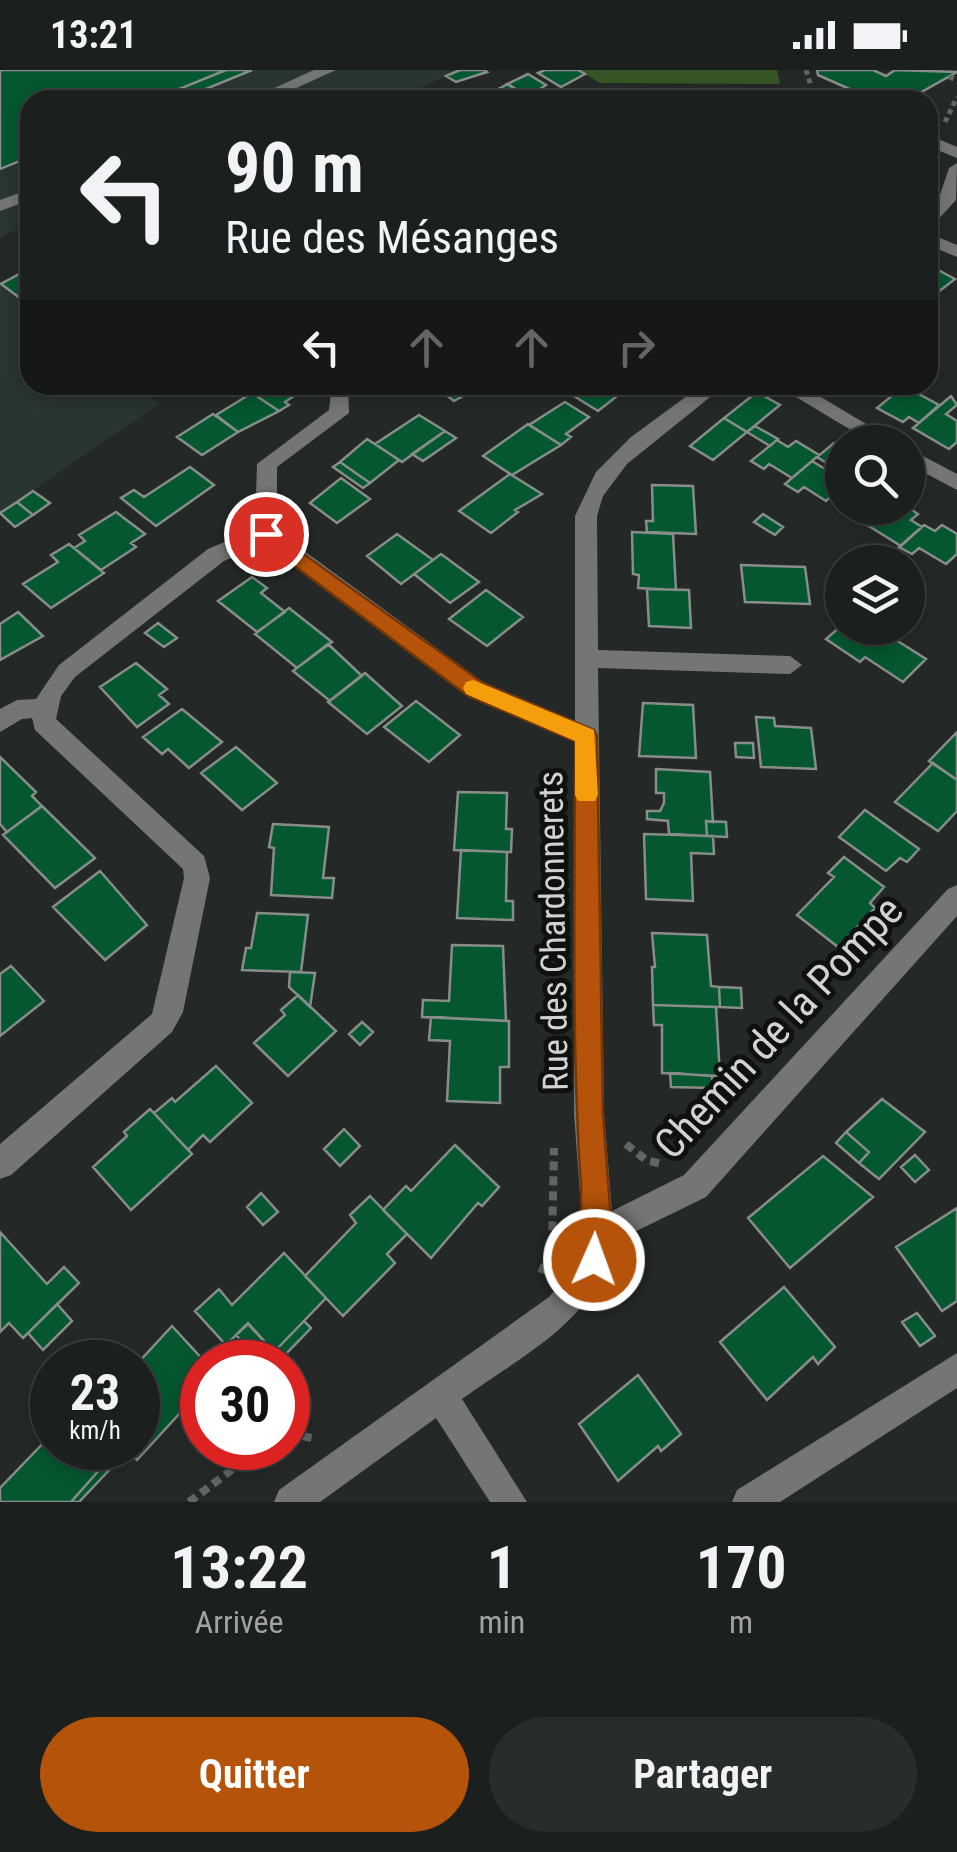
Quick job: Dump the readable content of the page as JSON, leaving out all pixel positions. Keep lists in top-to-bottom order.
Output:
{
  "streets": {
    "street": ["Rue des Chardonnerets", "Chemin de la Pompe"]
  },
  "crossings": [
    ["Rue des Chardonnerets", "Chemin de la Pompe"]
  ],
  "page": {
    "status": "13:21",
    "turn": ["90 m", "Rue des Mésanges"],
    "speed": "23 km/h",
    "limit": "30",
    "eta": [
      "13:22",
      "Arrivée",
      "1",
      "min",
      "170",
      "m"
    ],
    "buttons": ["Quitter", "Partager"]
  }
}
